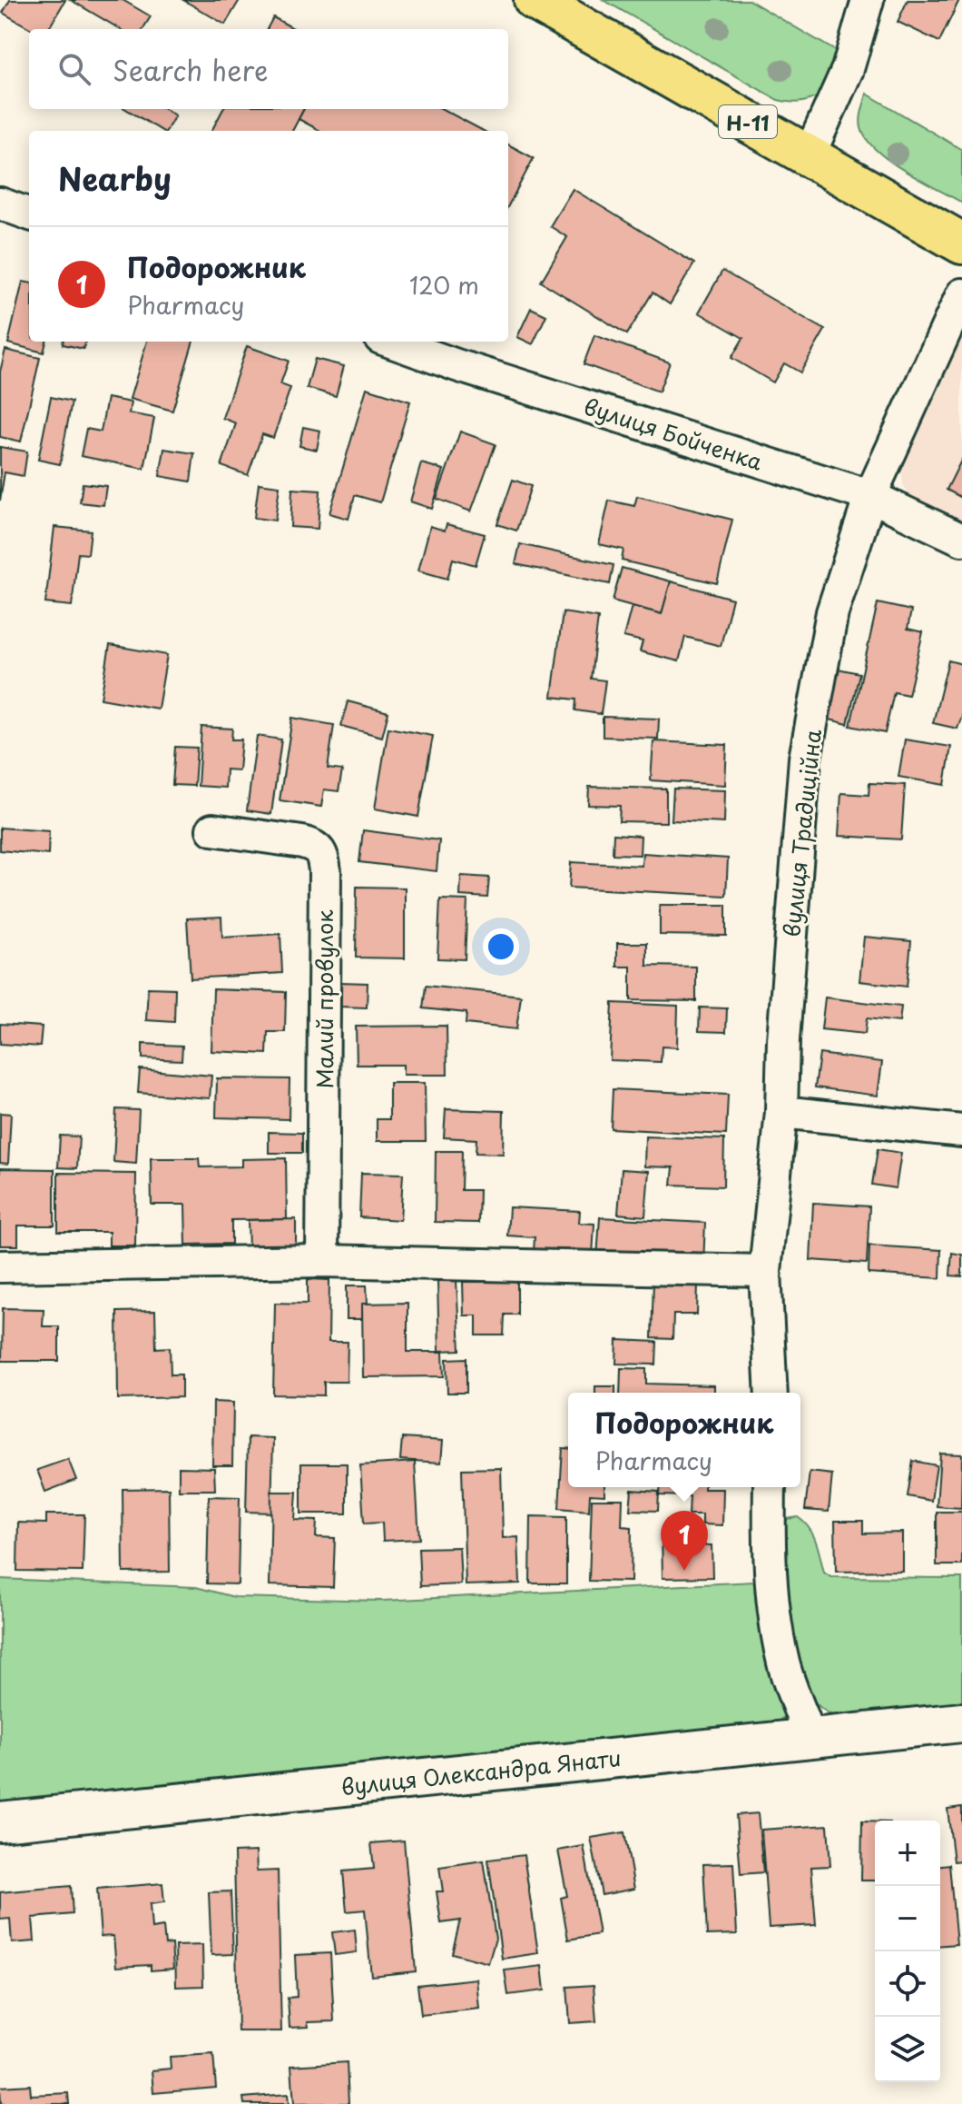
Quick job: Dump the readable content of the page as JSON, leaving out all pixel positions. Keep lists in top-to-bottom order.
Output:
{
  "streets": {
    "main road": ["Н-11"],
    "street": [
      "вулиця Бойченка",
      "вулиця Традиційна",
      "Малий провулок",
      "вулиця Олександра Янати"
    ]
  },
  "crossings": [
    ["вулиця Бойченка", "вулиця Традиційна"]
  ],
  "page": {
    "search": "Search here",
    "heading": "Nearby",
    "list": [
      {
        "mark": "1",
        "name": "Подорожник",
        "note": "Pharmacy",
        "value": "120 m"
      }
    ],
    "popup": ["Подорожник", "Pharmacy"],
    "pins": "1",
    "map_buttons": ["+", "−"]
  }
}
